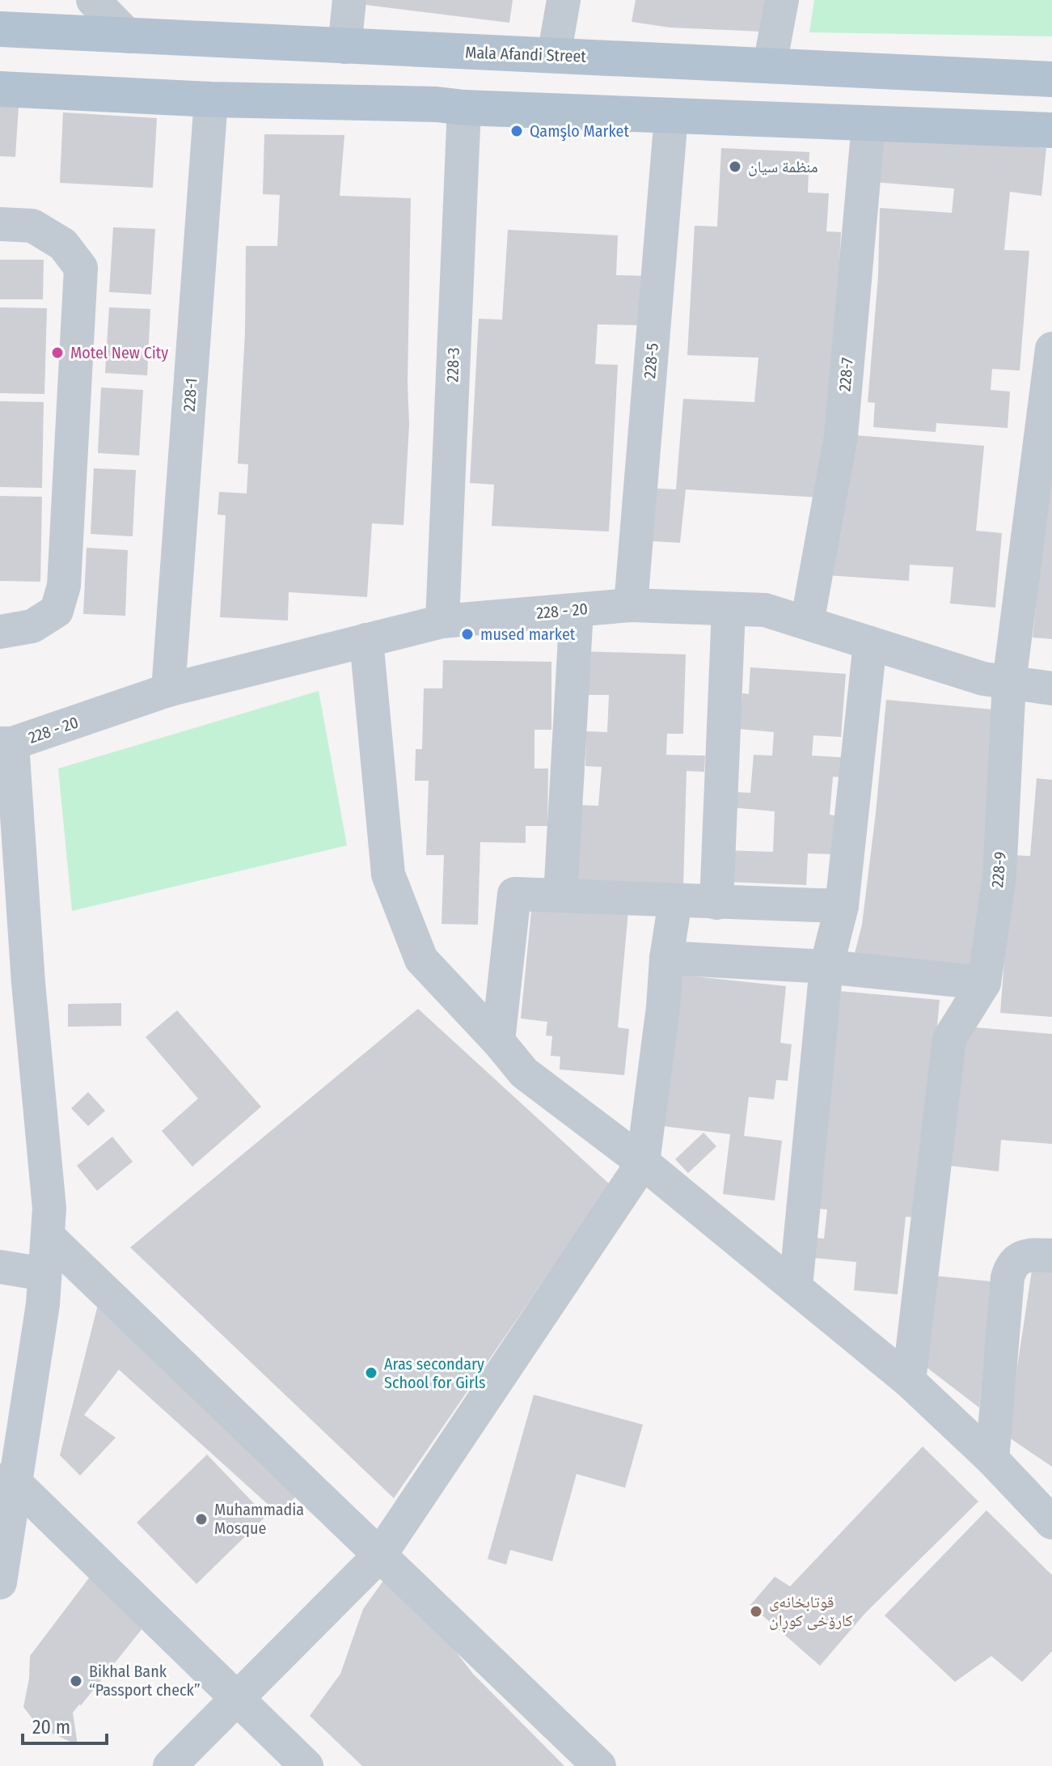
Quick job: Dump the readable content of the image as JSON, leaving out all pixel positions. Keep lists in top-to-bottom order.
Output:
{
  "streets": {
    "main road": ["Mala Afandi Street"],
    "street": [
      "228-5",
      "228-3",
      "228-7",
      "228-1",
      "228 - 20",
      "228-9"
    ]
  },
  "crossings": [
    ["228-5", "228 - 20"],
    ["228-3", "228 - 20"],
    ["228-7", "228 - 20"],
    ["228-1", "228 - 20"],
    ["228 - 20", "228-9"]
  ],
  "places": [
    "Qamşlo Market",
    "منظمة سيان",
    "Motel New City",
    "mused market",
    "Aras secondary School for Girls",
    "Muhammadia Mosque",
    "قوتابخانەی کارۆخی کوڕان",
    "Bikhal Bank “Passport check”"
  ],
  "scale_bar": "20 m"
}
